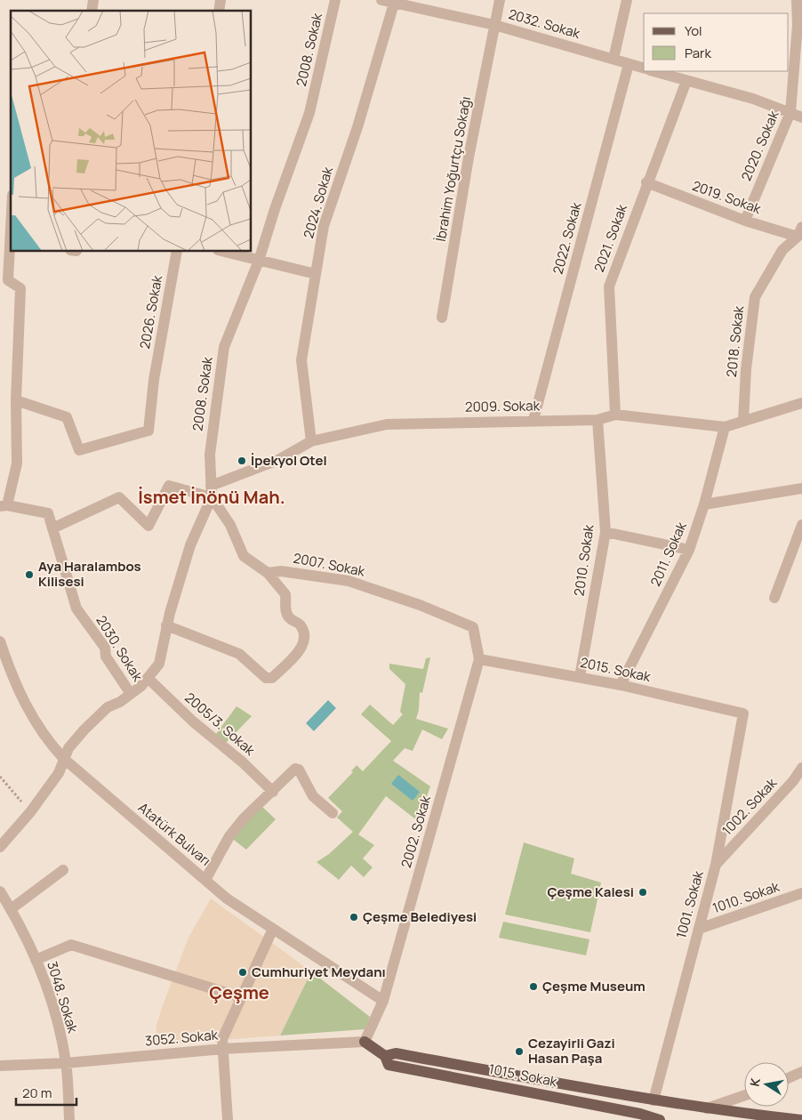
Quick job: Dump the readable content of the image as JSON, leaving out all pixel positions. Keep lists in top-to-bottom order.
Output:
{
  "streets": {
    "main road": ["1015. Sokak"],
    "street": [
      "2032. Sokak",
      "2008. Sokak",
      "2020. Sokak",
      "İbrahim Yoğurtçu Sokağı",
      "2019. Sokak",
      "2024. Sokak",
      "2022. Sokak",
      "2021. Sokak",
      "2026. Sokak",
      "2018. Sokak",
      "2009. Sokak",
      "2011. Sokak",
      "2010. Sokak",
      "2007. Sokak",
      "2030. Sokak",
      "2015. Sokak",
      "2005/3. Sokak",
      "1002. Sokak",
      "2002. Sokak",
      "Atatürk Bulvarı",
      "1010. Sokak",
      "1001. Sokak",
      "3048. Sokak",
      "3052. Sokak"
    ]
  },
  "crossings": [
    ["2032. Sokak", "İbrahim Yoğurtçu Sokağı"],
    ["2032. Sokak", "2024. Sokak"],
    ["2032. Sokak", "2022. Sokak"],
    ["2008. Sokak", "2009. Sokak"],
    ["2008. Sokak", "2030. Sokak"],
    ["2008. Sokak", "2005/3. Sokak"],
    ["2008. Sokak", "Atatürk Bulvarı"],
    ["2020. Sokak", "2019. Sokak"],
    ["2019. Sokak", "2021. Sokak"],
    ["2019. Sokak", "2018. Sokak"],
    ["2024. Sokak", "2009. Sokak"],
    ["2022. Sokak", "2009. Sokak"],
    ["2021. Sokak", "2009. Sokak"],
    ["2018. Sokak", "2009. Sokak"],
    ["2009. Sokak", "2011. Sokak"],
    ["2009. Sokak", "2010. Sokak"],
    ["2011. Sokak", "2015. Sokak"],
    ["2010. Sokak", "2015. Sokak"],
    ["2007. Sokak", "2002. Sokak"],
    ["2015. Sokak", "2002. Sokak"],
    ["2015. Sokak", "1001. Sokak"],
    ["1002. Sokak", "1001. Sokak"],
    ["2002. Sokak", "Atatürk Bulvarı"],
    ["2002. Sokak", "3052. Sokak"],
    ["2002. Sokak", "1015. Sokak"],
    ["1010. Sokak", "1001. Sokak"],
    ["1001. Sokak", "1015. Sokak"],
    ["3048. Sokak", "3052. Sokak"],
    ["3052. Sokak", "1015. Sokak"]
  ],
  "districts": ["İsmet İnönü Mah.", "Çeşme"],
  "places": [
    "İpekyol Otel",
    "Aya Haralambos Kilisesi",
    "Çeşme Kalesi",
    "Çeşme Belediyesi",
    "Cumhuriyet Meydanı",
    "Çeşme Museum",
    "Cezayirli Gazi Hasan Paşa"
  ],
  "legend": ["Yol", "Park"],
  "scale_bar": "20 m",
  "north": "left"
}
